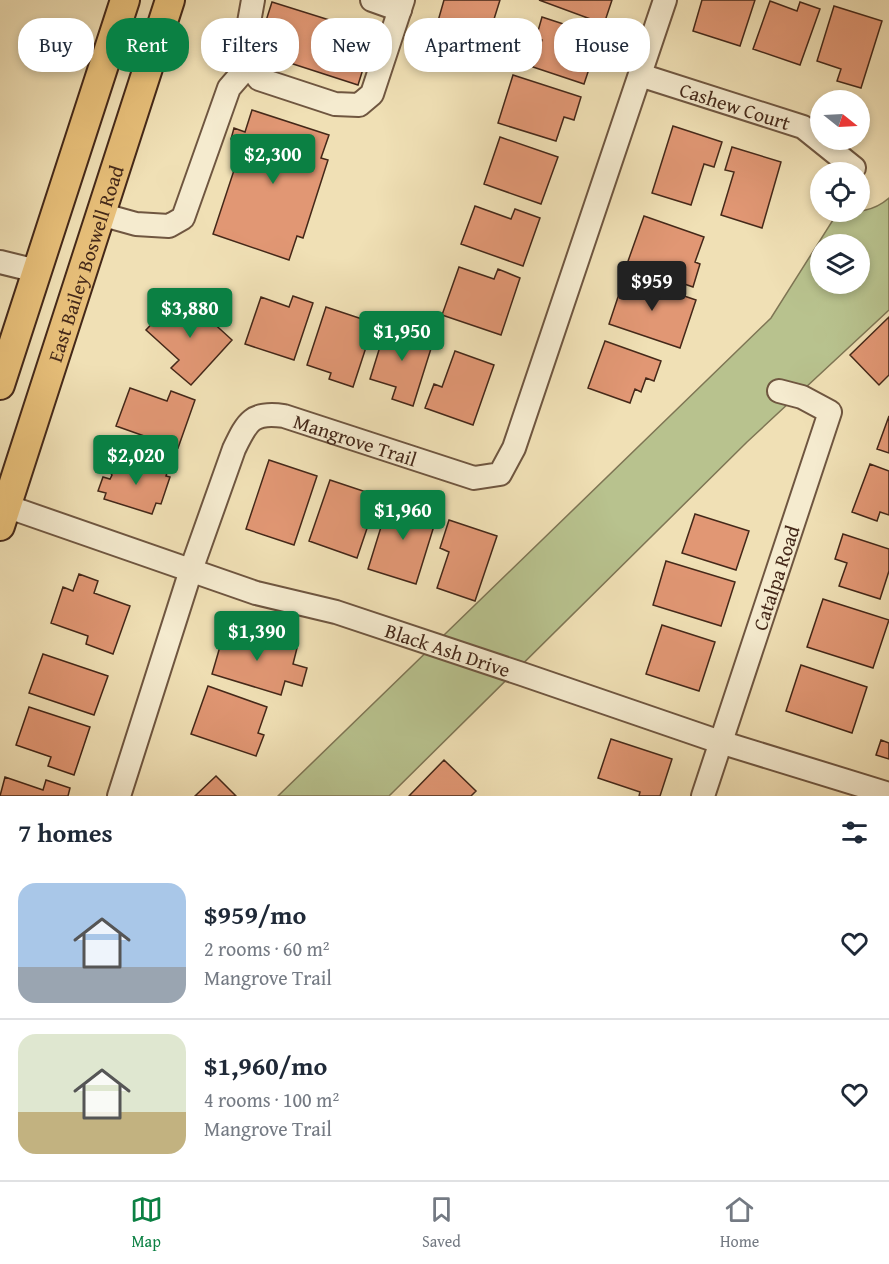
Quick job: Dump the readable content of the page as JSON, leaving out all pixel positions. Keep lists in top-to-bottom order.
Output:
{
  "streets": {
    "main road": ["East Bailey Boswell Road"],
    "street": [
      "Cashew Court",
      "Mangrove Trail",
      "Catalpa Road",
      "Black Ash Drive"
    ]
  },
  "crossings": [
    ["Cashew Court", "Mangrove Trail"],
    ["East Bailey Boswell Road", "Black Ash Drive"],
    ["Mangrove Trail", "Black Ash Drive"],
    ["Catalpa Road", "Black Ash Drive"]
  ],
  "north": "right",
  "page": {
    "chip": [
      "Buy",
      "Rent",
      "Filters",
      "New",
      "Apartment",
      "House"
    ],
    "price": [
      "$2,300",
      "$959",
      "$3,880",
      "$1,950",
      "$2,020",
      "$1,960",
      "$1,390"
    ],
    "heading": "7 homes",
    "list": [
      {
        "name": "$959/mo",
        "note": "2 rooms · 60 m² · Mangrove Trail"
      },
      {
        "name": "$1,960/mo",
        "note": "4 rooms · 100 m² · Mangrove Trail"
      }
    ],
    "tabs": ["Map", "Saved", "Home"]
  }
}
